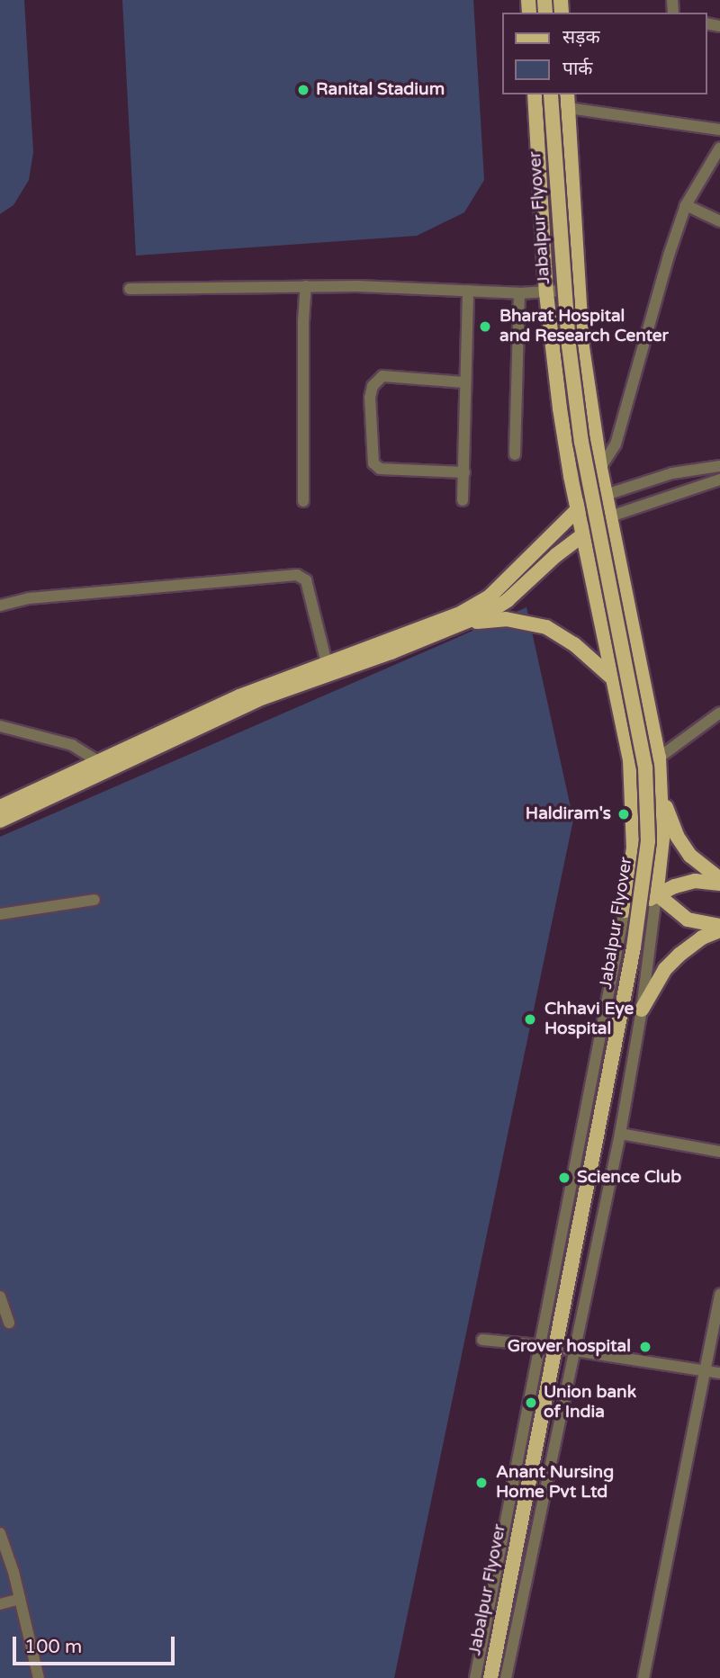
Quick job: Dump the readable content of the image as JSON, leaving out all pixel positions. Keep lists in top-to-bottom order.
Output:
{
  "streets": {
    "main road": ["Jabalpur Flyover"]
  },
  "places": [
    "Ranital Stadium",
    "Bharat Hospital and Research Center",
    "Haldiram's",
    "Chhavi Eye Hospital",
    "Science Club",
    "Grover hospital",
    "Union bank of India",
    "Anant Nursing Home Pvt Ltd"
  ],
  "legend": ["सड़क", "पार्क"],
  "scale_bar": "100 m"
}
